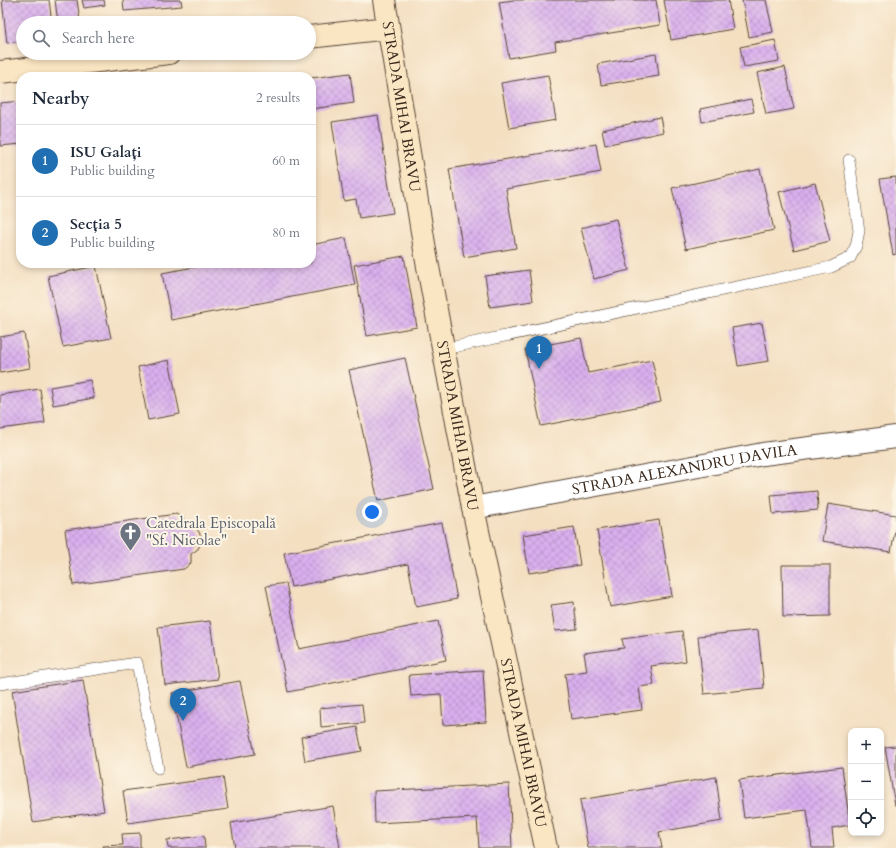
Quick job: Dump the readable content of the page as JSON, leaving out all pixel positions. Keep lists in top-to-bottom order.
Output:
{
  "streets": {
    "street": ["STRADA MIHAI BRAVU", "STRADA ALEXANDRU DAVILA"]
  },
  "crossings": [
    ["STRADA MIHAI BRAVU", "STRADA ALEXANDRU DAVILA"]
  ],
  "places": {
    "church": ["Catedrala Episcopală \"Sf. Nicolae\""]
  },
  "page": {
    "search": "Search here",
    "heading": ["Nearby", "2 results"],
    "list": [
      {
        "mark": "1",
        "name": "ISU Galați",
        "note": "Public building",
        "value": "60 m"
      },
      {
        "mark": "2",
        "name": "Secția 5",
        "note": "Public building",
        "value": "80 m"
      }
    ],
    "pins": ["1", "2"],
    "map_buttons": ["+", "−"]
  }
}
